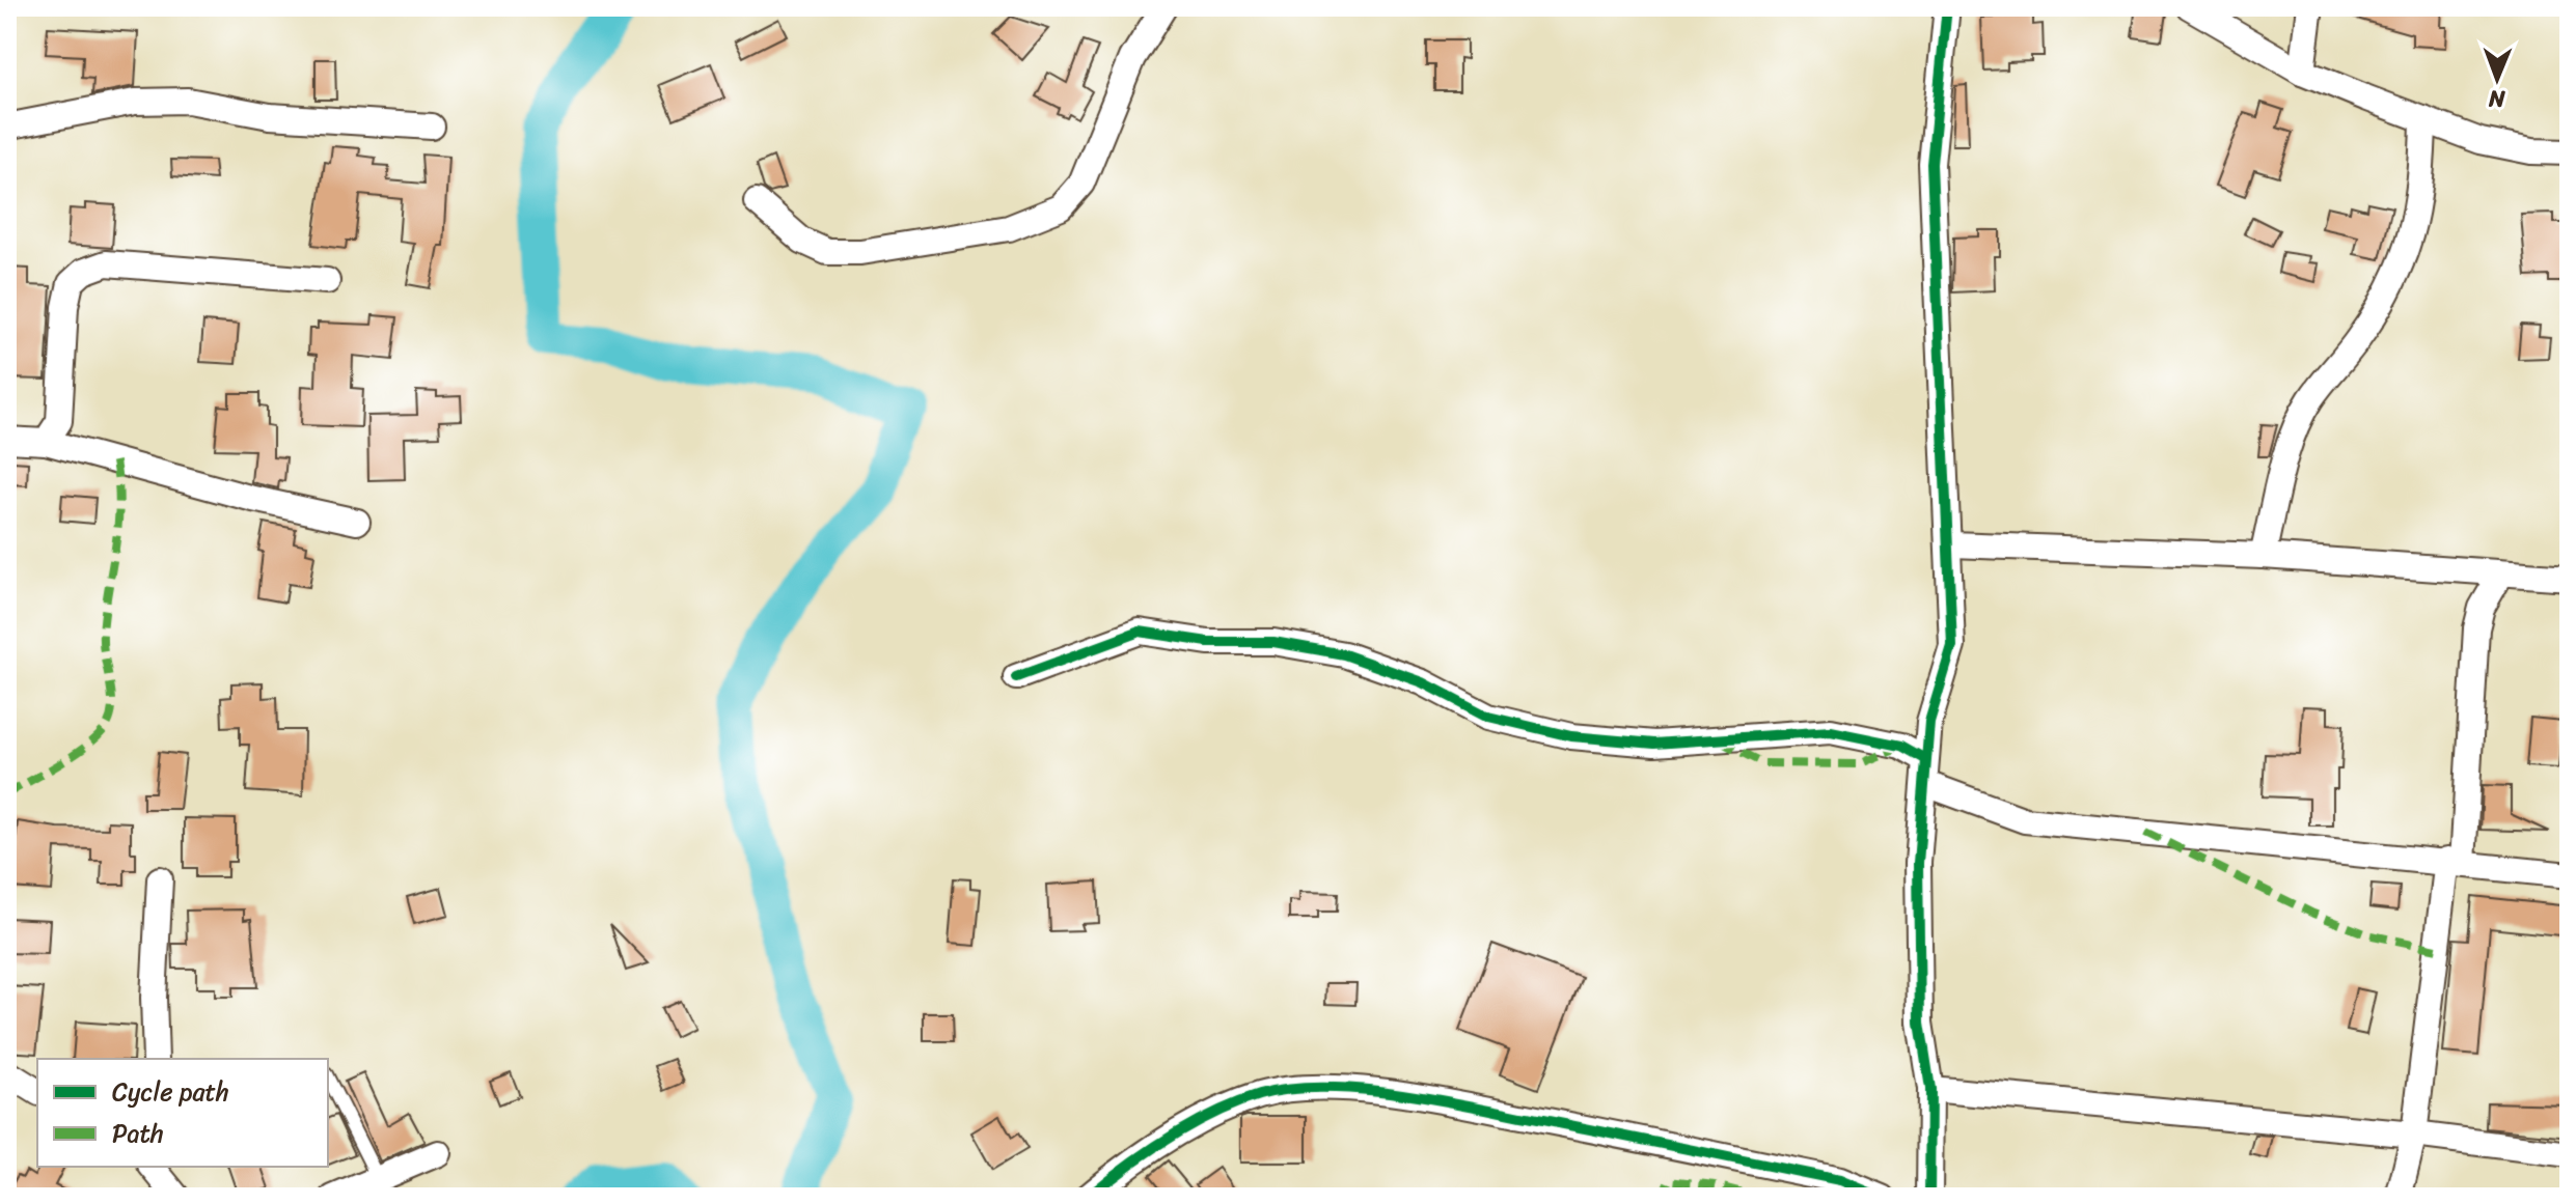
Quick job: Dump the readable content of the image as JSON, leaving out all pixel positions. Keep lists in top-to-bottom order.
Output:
{
  "legend": ["Cycle path", "Path"],
  "north": "bottom"
}
